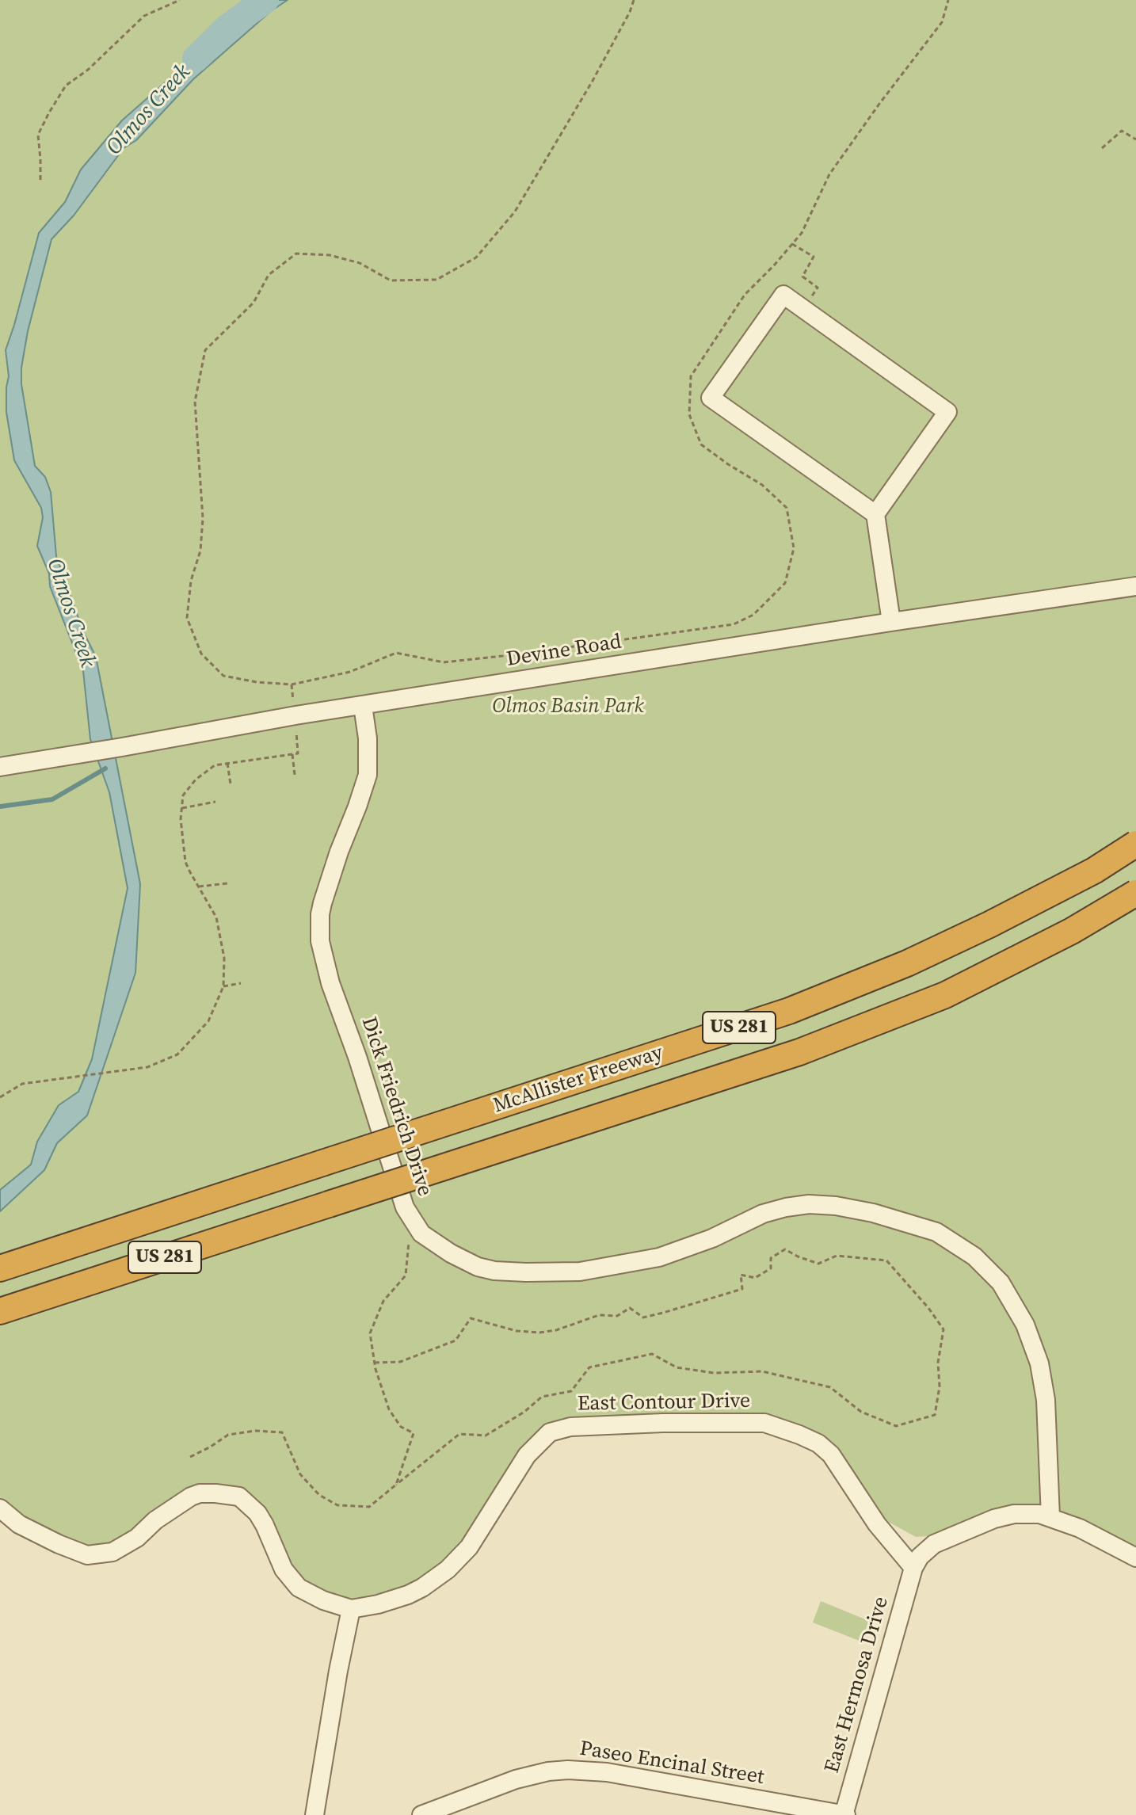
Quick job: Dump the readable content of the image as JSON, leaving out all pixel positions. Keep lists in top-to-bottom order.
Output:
{
  "streets": {
    "highway": ["US 281", "McAllister Freeway"],
    "street": [
      "Devine Road",
      "Dick Friedrich Drive",
      "East Contour Drive",
      "East Hermosa Drive",
      "Paseo Encinal Street"
    ]
  },
  "crossings": [
    ["Devine Road", "Dick Friedrich Drive"],
    ["East Contour Drive", "East Hermosa Drive"],
    ["East Hermosa Drive", "Paseo Encinal Street"]
  ],
  "water": ["Olmos Creek"],
  "parks": ["Olmos Basin Park"]
}
